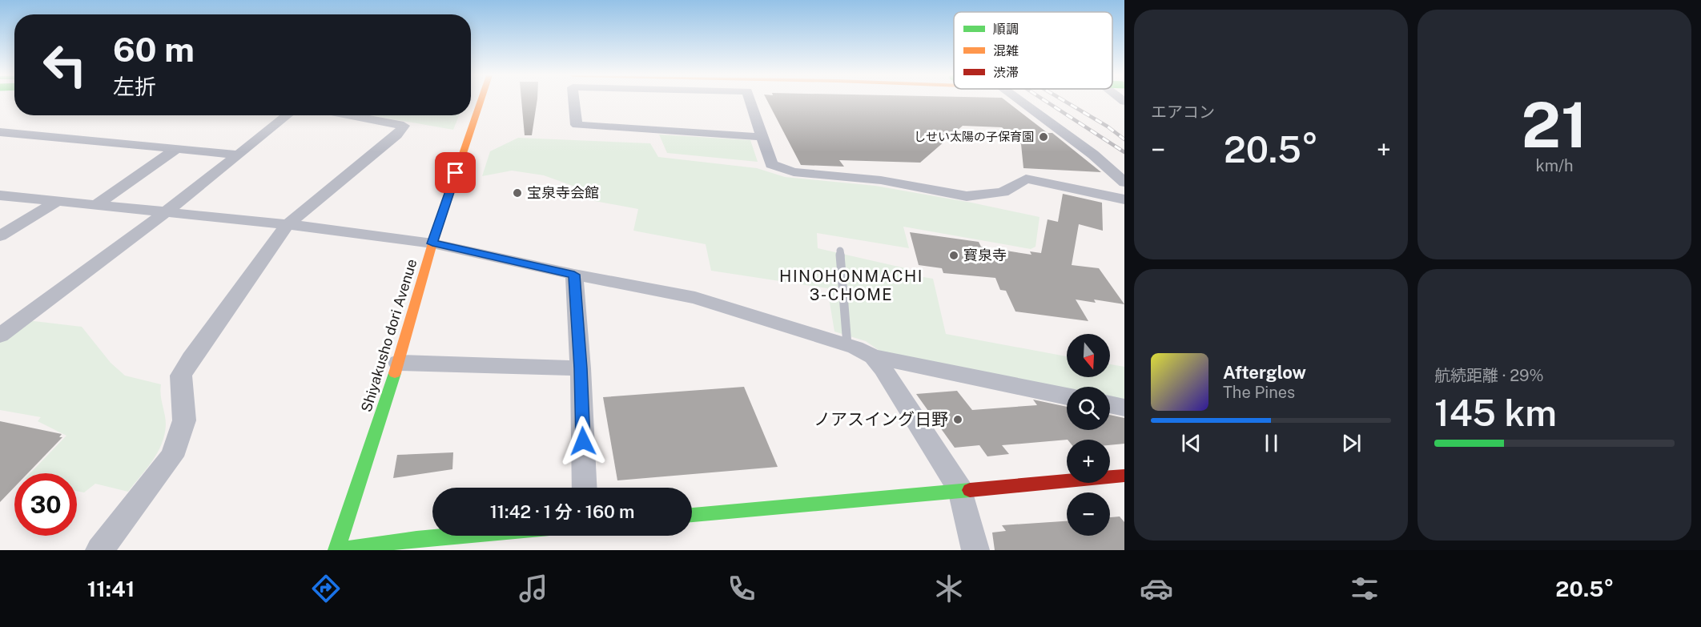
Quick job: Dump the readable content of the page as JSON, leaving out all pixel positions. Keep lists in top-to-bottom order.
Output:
{
  "streets": {
    "main road": ["Shiyakusho dori Avenue"]
  },
  "districts": ["HINOHONMACHI 3-CHOME"],
  "places": [
    "しせい太陽の子保育園",
    "宝泉寺会館",
    "寳泉寺",
    "ノアスイング日野"
  ],
  "legend": ["順調", "混雑", "渋滞"],
  "north": "bottom",
  "page": {
    "tile": [
      "エアコン",
      ["21", "km/h"],
      ["航続距離 · 29%", "145 km"]
    ],
    "turn": ["60 m", "左折"],
    "heat": ["−", "20.5°", "+"],
    "map_buttons": ["+", "−"],
    "song": ["Afterglow", "The Pines"],
    "limit": "30",
    "trip": "11:42 · 1 分 · 160 m",
    "tabs": ["11:41", "20.5°"]
  }
}
